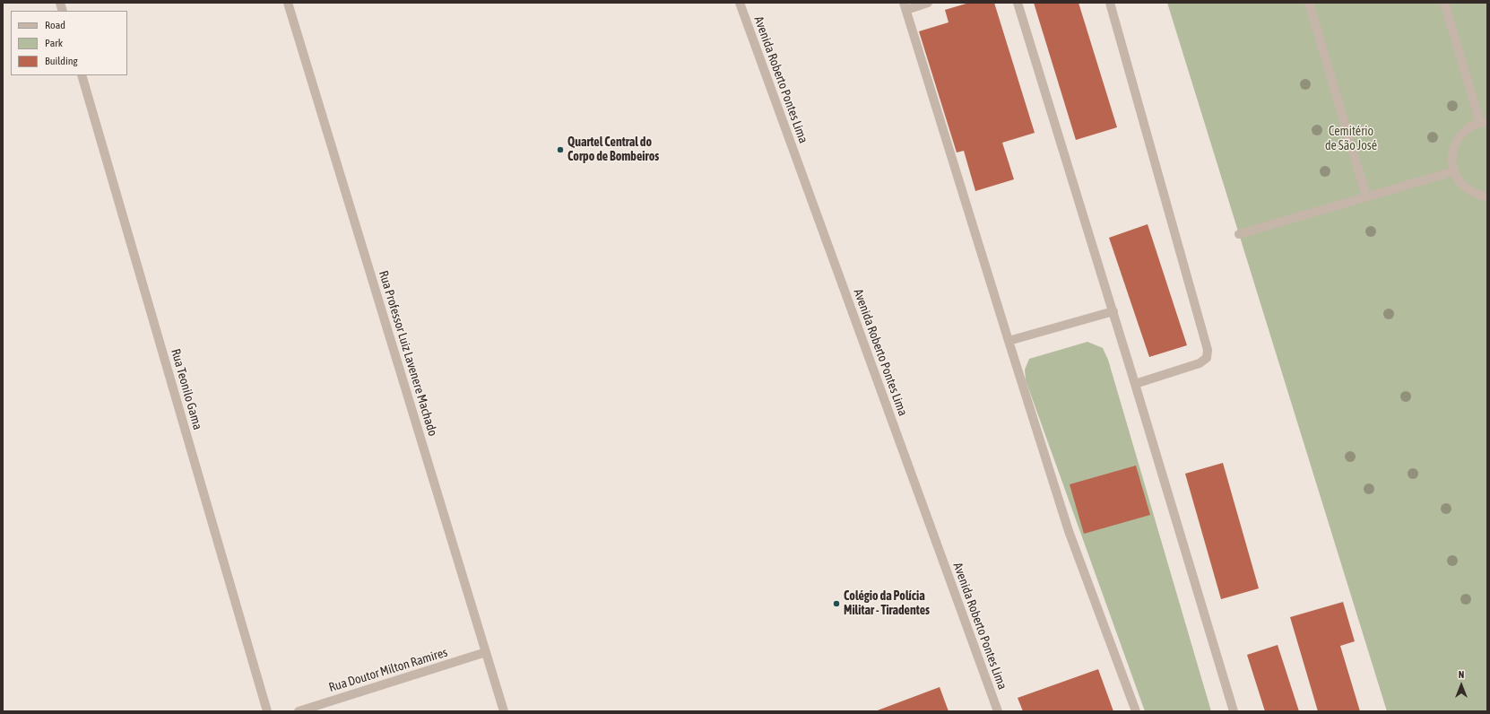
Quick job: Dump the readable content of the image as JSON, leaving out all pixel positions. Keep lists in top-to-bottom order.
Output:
{
  "streets": {
    "street": [
      "Avenida Roberto Pontes Lima",
      "Rua Professor Luiz Lavenere Machado",
      "Rua Teonilo Gama",
      "Rua Doutor Milton Ramires"
    ]
  },
  "crossings": [
    ["Rua Professor Luiz Lavenere Machado", "Rua Doutor Milton Ramires"]
  ],
  "parks": ["Cemitério de São José"],
  "places": ["Quartel Central do Corpo de Bombeiros", "Colégio da Polícia Militar - Tiradentes"],
  "legend": ["Road", "Park", "Building"],
  "north": "top"
}
